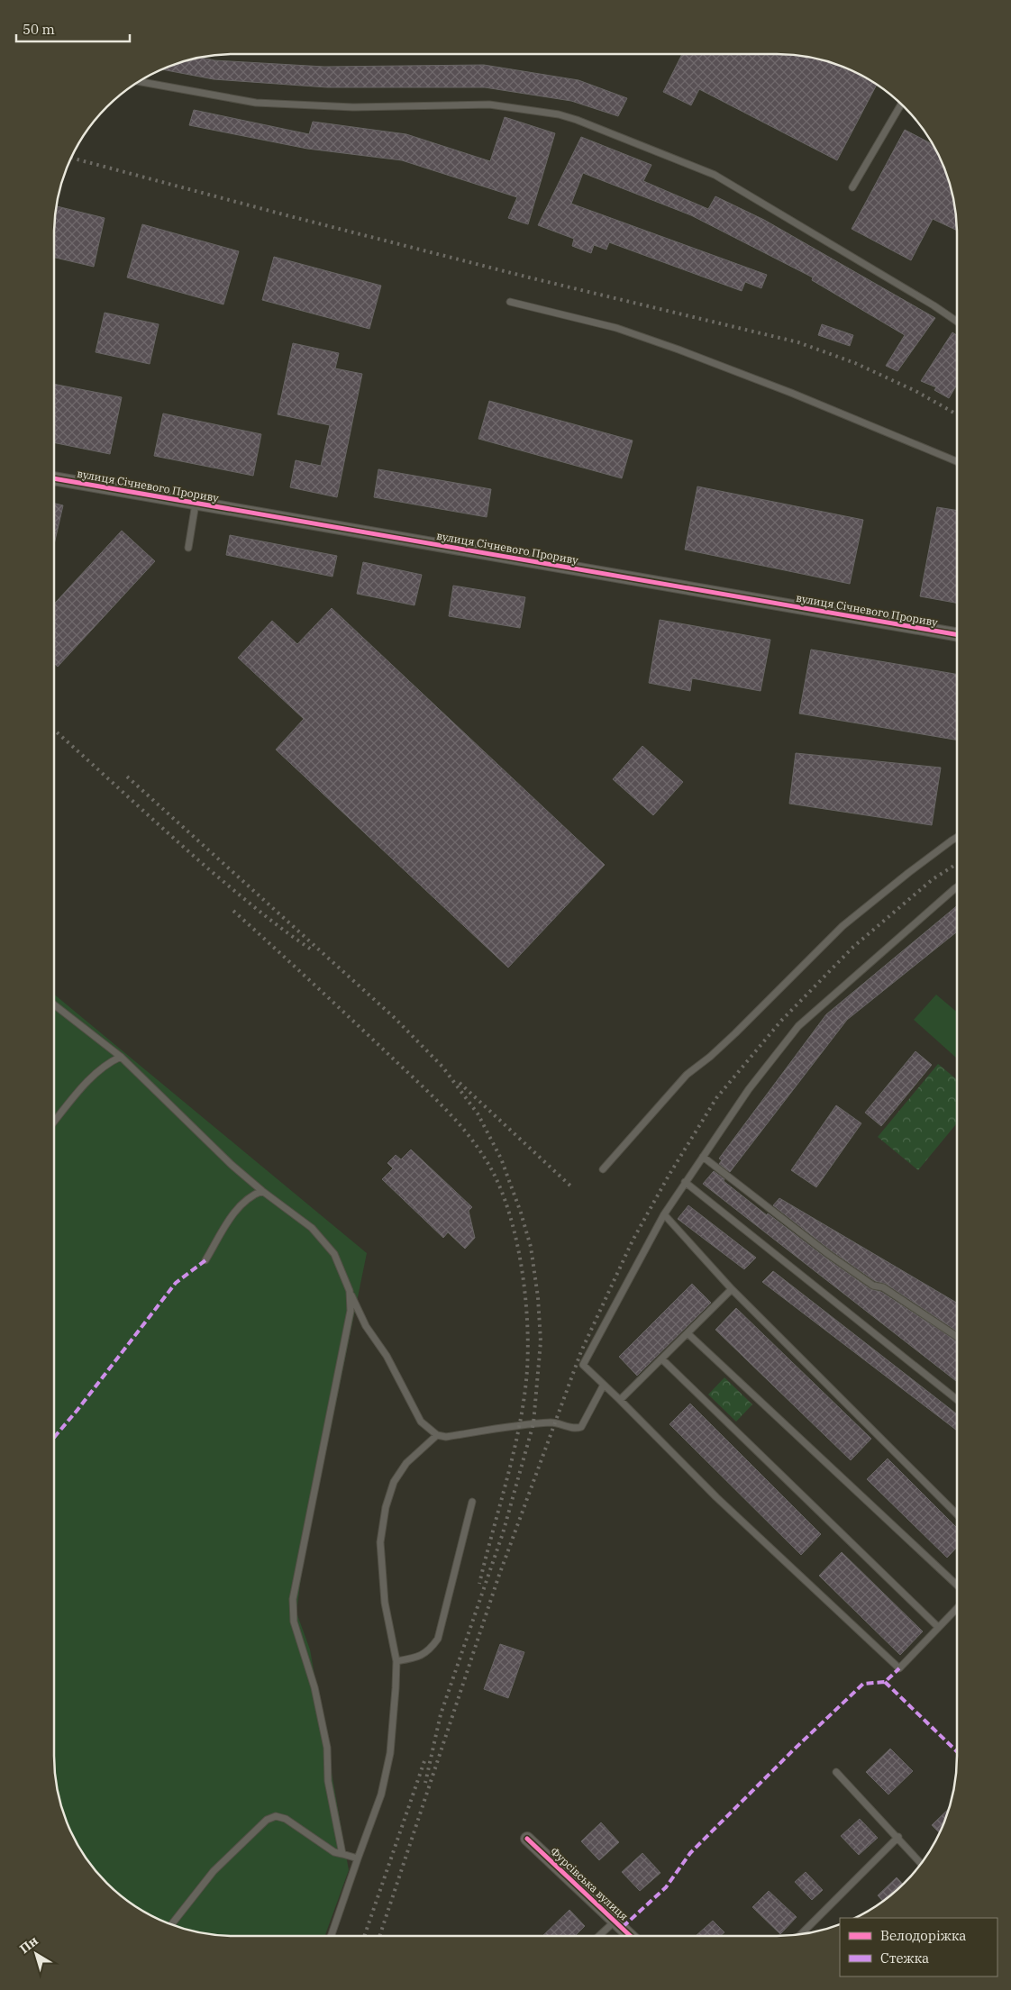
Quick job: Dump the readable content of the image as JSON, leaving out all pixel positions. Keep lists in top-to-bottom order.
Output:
{
  "streets": {
    "street": ["вулиця Січневого Прориву", "Фурсівська вулиця"]
  },
  "legend": ["Велодоріжка", "Стежка"],
  "scale_bar": "50 m",
  "north": "top left"
}
